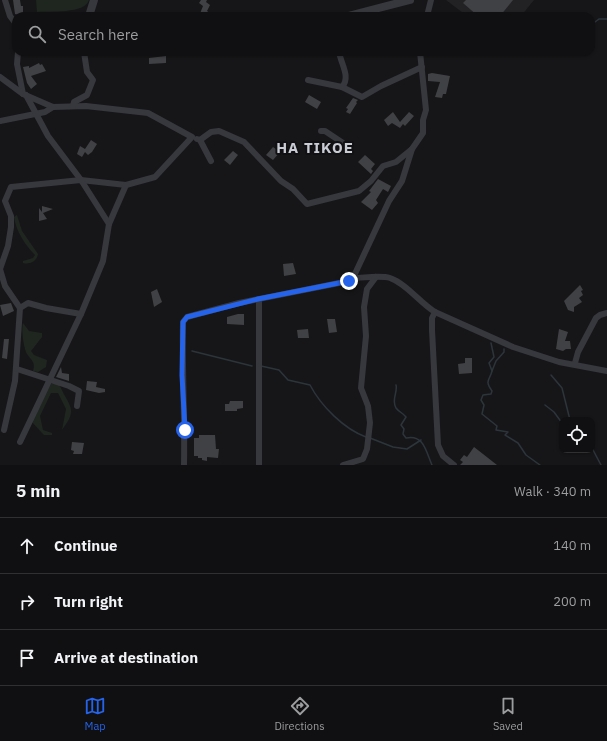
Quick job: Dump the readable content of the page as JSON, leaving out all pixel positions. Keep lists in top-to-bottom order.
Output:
{
  "districts": ["HA TIKOE"],
  "page": {
    "search": "Search here",
    "heading": ["5 min", "Walk · 340 m"],
    "list": [
      ["Continue", "140 m"],
      ["Turn right", "200 m"],
      "Arrive at destination"
    ],
    "nav": ["Map", "Directions", "Saved"]
  }
}
